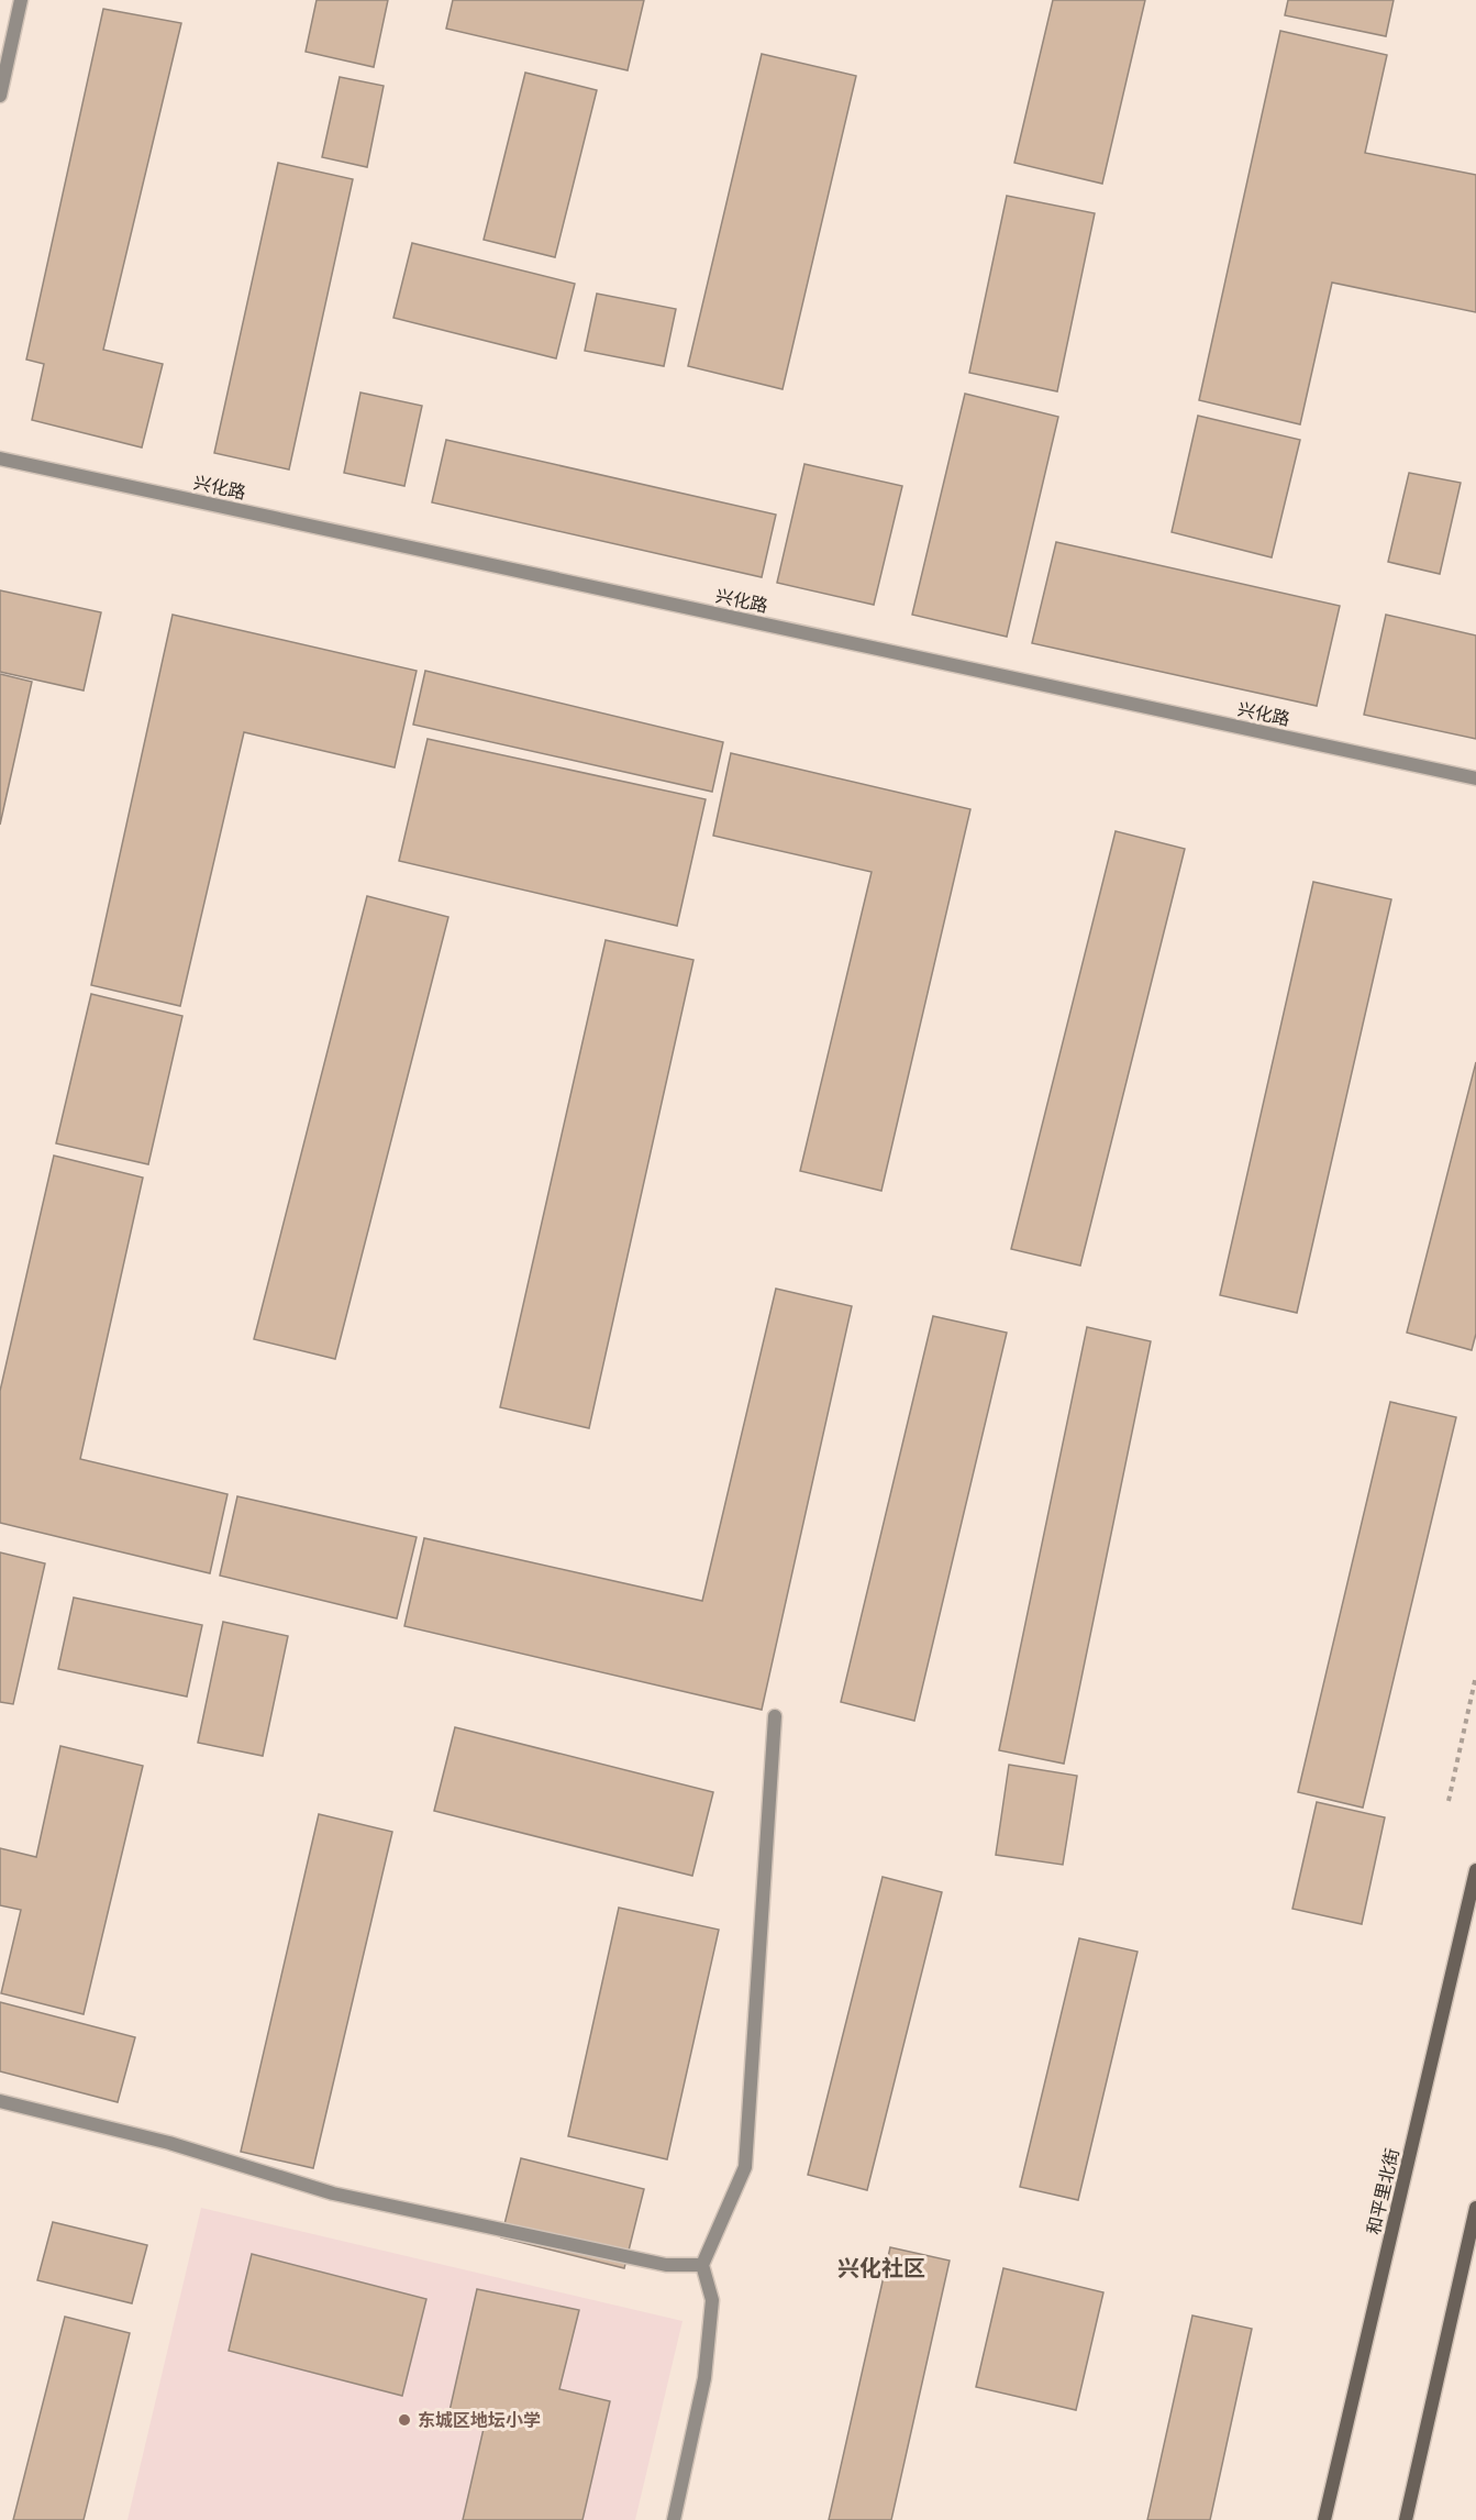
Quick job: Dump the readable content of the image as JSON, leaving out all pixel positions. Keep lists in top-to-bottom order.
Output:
{
  "streets": {
    "main road": ["和平里北街"],
    "street": ["兴化路"]
  },
  "districts": ["兴化社区"],
  "places": ["东城区地坛小学"]
}
